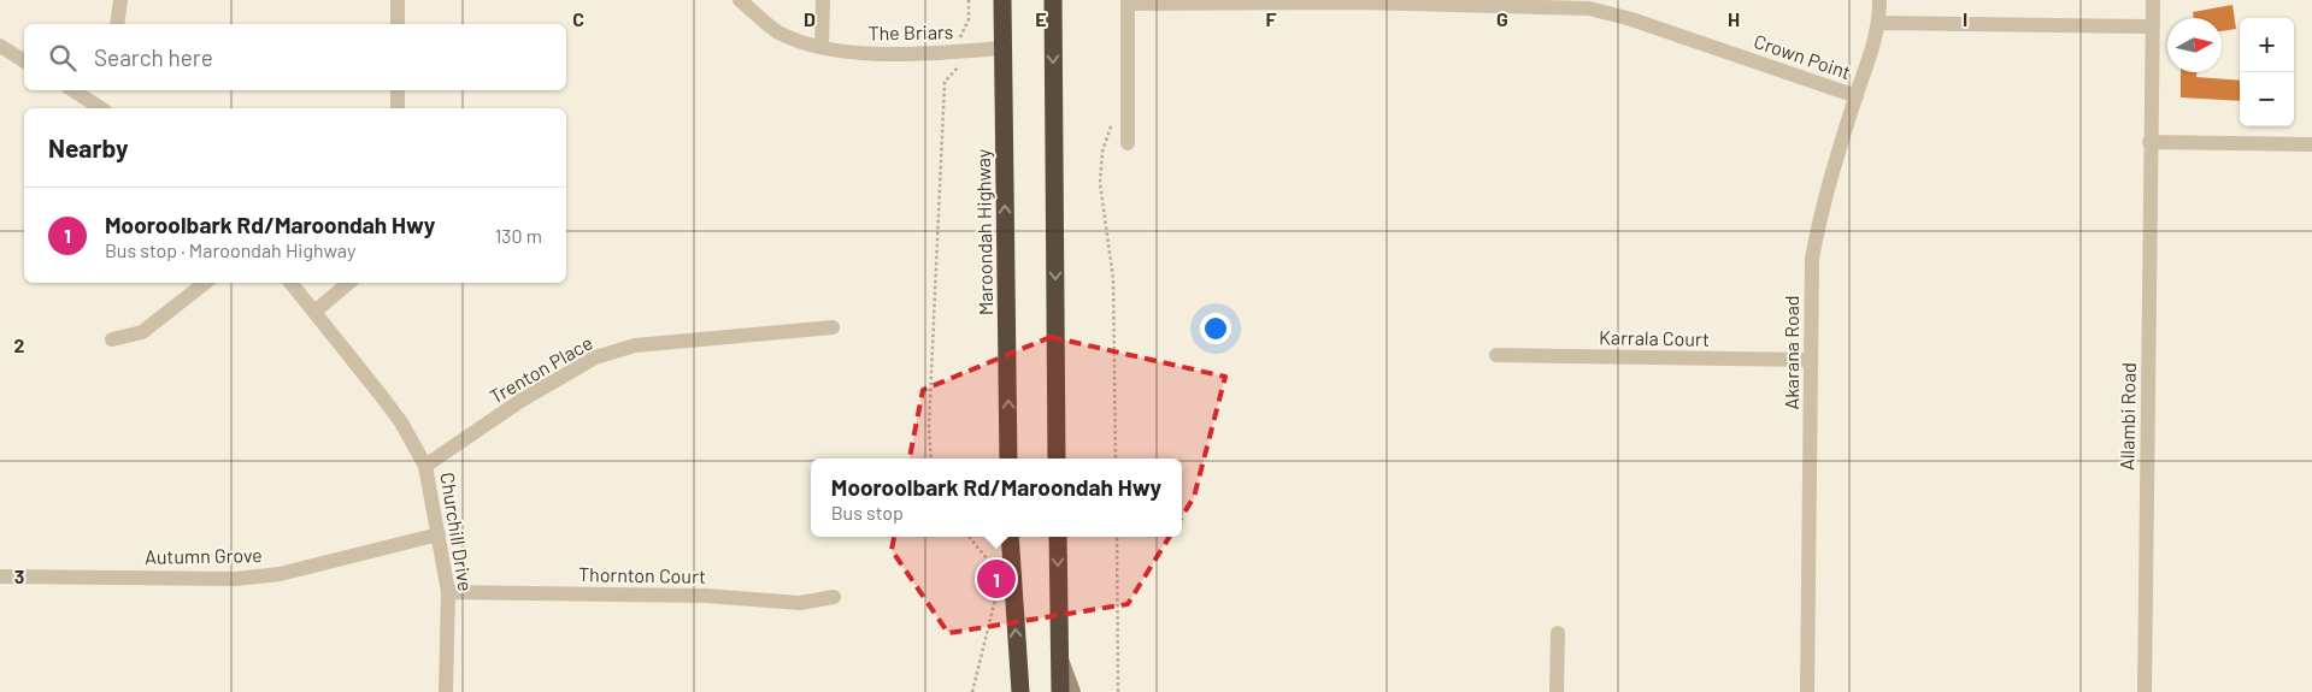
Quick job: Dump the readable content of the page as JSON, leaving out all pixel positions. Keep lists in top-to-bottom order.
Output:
{
  "streets": {
    "highway": ["Maroondah Highway"],
    "street": [
      "The Briars",
      "Crown Point",
      "Karrala Court",
      "Akarana Road",
      "Trenton Place",
      "Allambi Road",
      "Churchill Drive",
      "Autumn Grove",
      "Thornton Court"
    ]
  },
  "crossings": [
    ["The Briars", "Maroondah Highway"],
    ["Crown Point", "Akarana Road"],
    ["Karrala Court", "Akarana Road"],
    ["Trenton Place", "Churchill Drive"],
    ["Churchill Drive", "Autumn Grove"],
    ["Churchill Drive", "Thornton Court"]
  ],
  "north": "right",
  "page": {
    "map_buttons": ["+", "−"],
    "search": "Search here",
    "heading": "Nearby",
    "list": [
      {
        "mark": "1",
        "name": "Mooroolbark Rd/Maroondah Hwy",
        "note": "Bus stop · Maroondah Highway",
        "value": "130 m"
      }
    ],
    "popup": ["Mooroolbark Rd/Maroondah Hwy", "Bus stop"],
    "pins": "1"
  },
  "grid": {
    "columns": [
      "C",
      "D",
      "E",
      "F",
      "G",
      "H",
      "I"
    ],
    "rows": ["2", "3"]
  }
}
